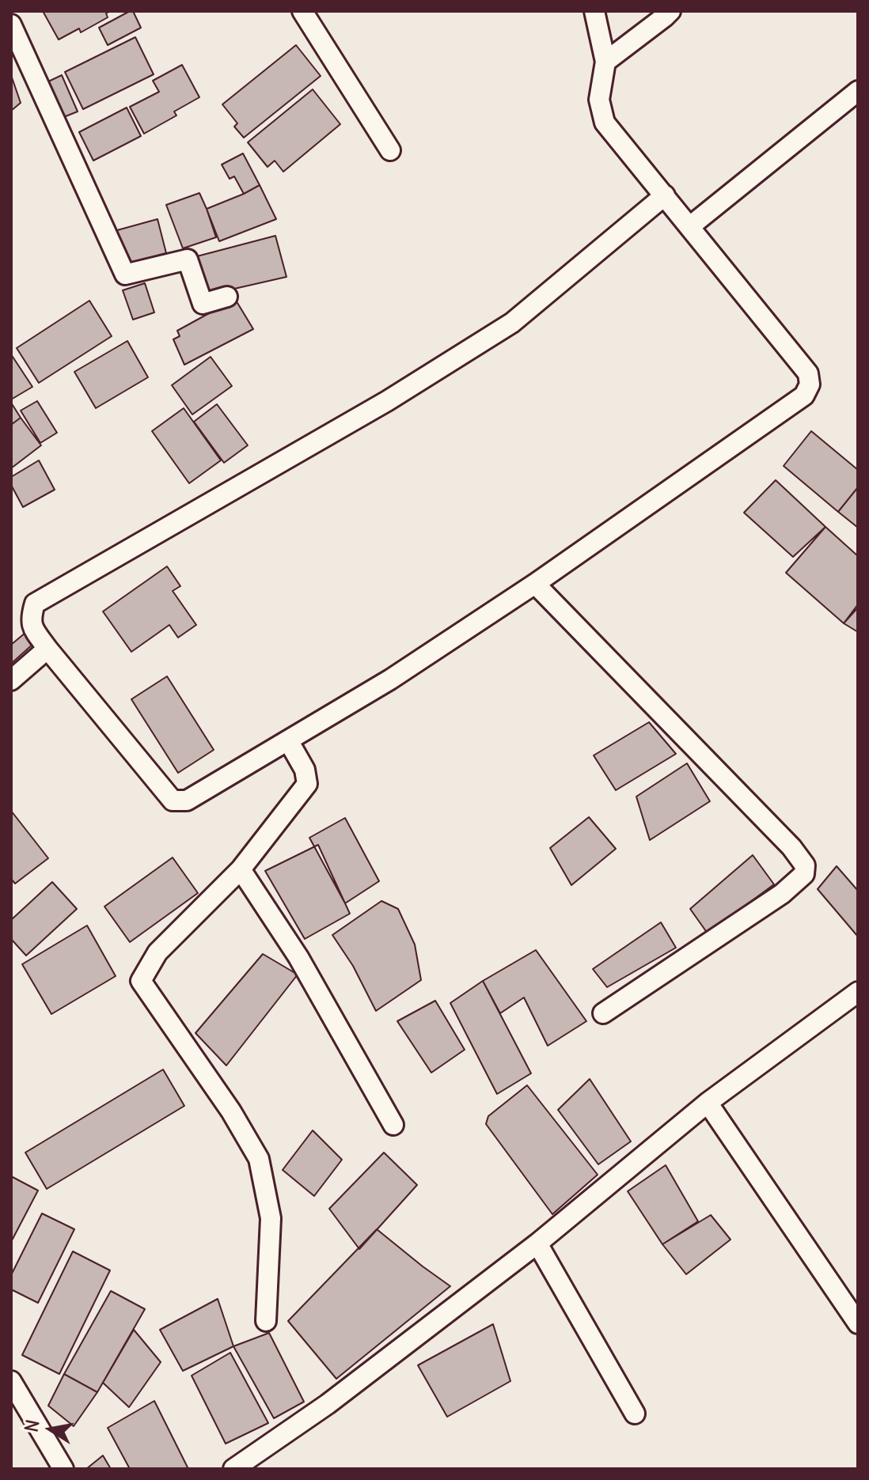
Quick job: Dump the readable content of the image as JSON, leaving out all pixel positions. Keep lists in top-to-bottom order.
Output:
{
  "north": "left"
}
